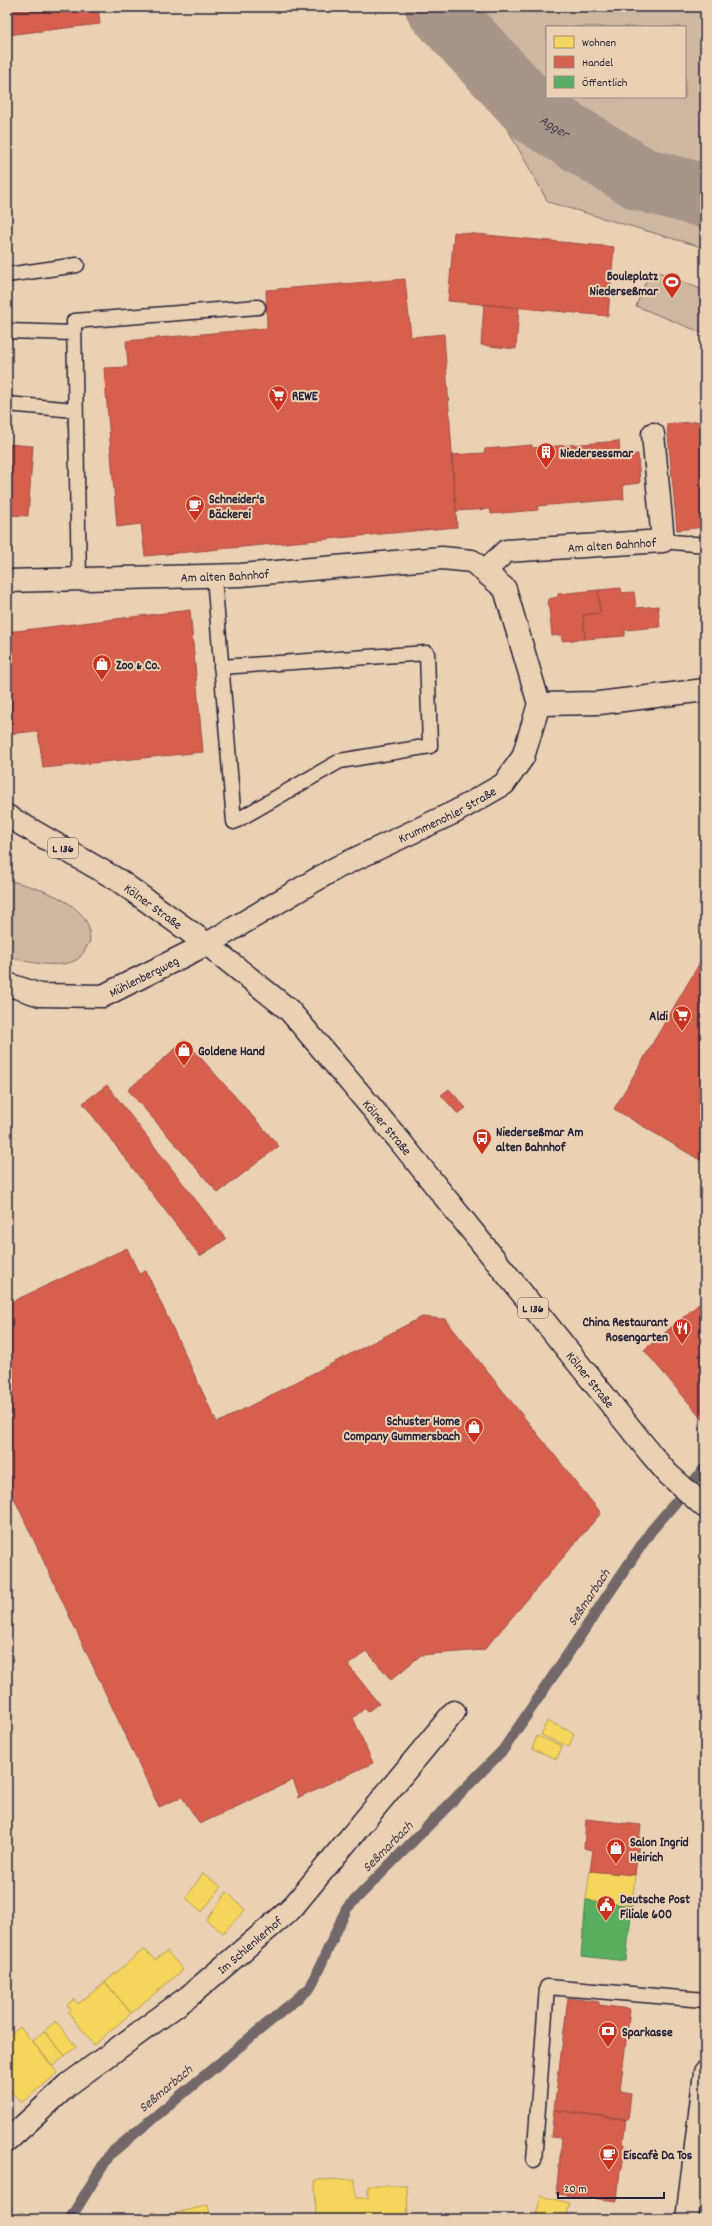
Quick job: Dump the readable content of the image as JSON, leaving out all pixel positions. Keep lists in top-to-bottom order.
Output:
{
  "streets": {
    "street": [
      "Am alten Bahnhof",
      "Krummenohler Straße",
      "L 136",
      "Kölner Straße",
      "Mühlenbergweg",
      "Im Schlenkerhof"
    ]
  },
  "crossings": [
    ["Am alten Bahnhof", "Krummenohler Straße"],
    ["Krummenohler Straße", "Kölner Straße"],
    ["Krummenohler Straße", "Mühlenbergweg"],
    ["Kölner Straße", "Mühlenbergweg"]
  ],
  "water": ["Agger", "Seßmarbach"],
  "places": {
    "sports": ["Bouleplatz Niederseßmar"],
    "supermarket": ["REWE", "Aldi"],
    "building": ["Niedersessmar"],
    "cafe": ["Schneider's Bäckerei", "Eiscafè Da Tos"],
    "shop": [
      "Zoo & Co.",
      "Goldene Hand",
      "Schuster Home Company Gummersbach",
      "Salon Ingrid Heirich"
    ],
    "bus stop": ["Niederseßmar Am alten Bahnhof"],
    "restaurant": ["China Restaurant Rosengarten"],
    "public building": ["Deutsche Post Filiale 600"],
    "bank": ["Sparkasse"]
  },
  "legend": ["Wohnen", "Handel", "Öffentlich"],
  "scale_bar": "20 m"
}
